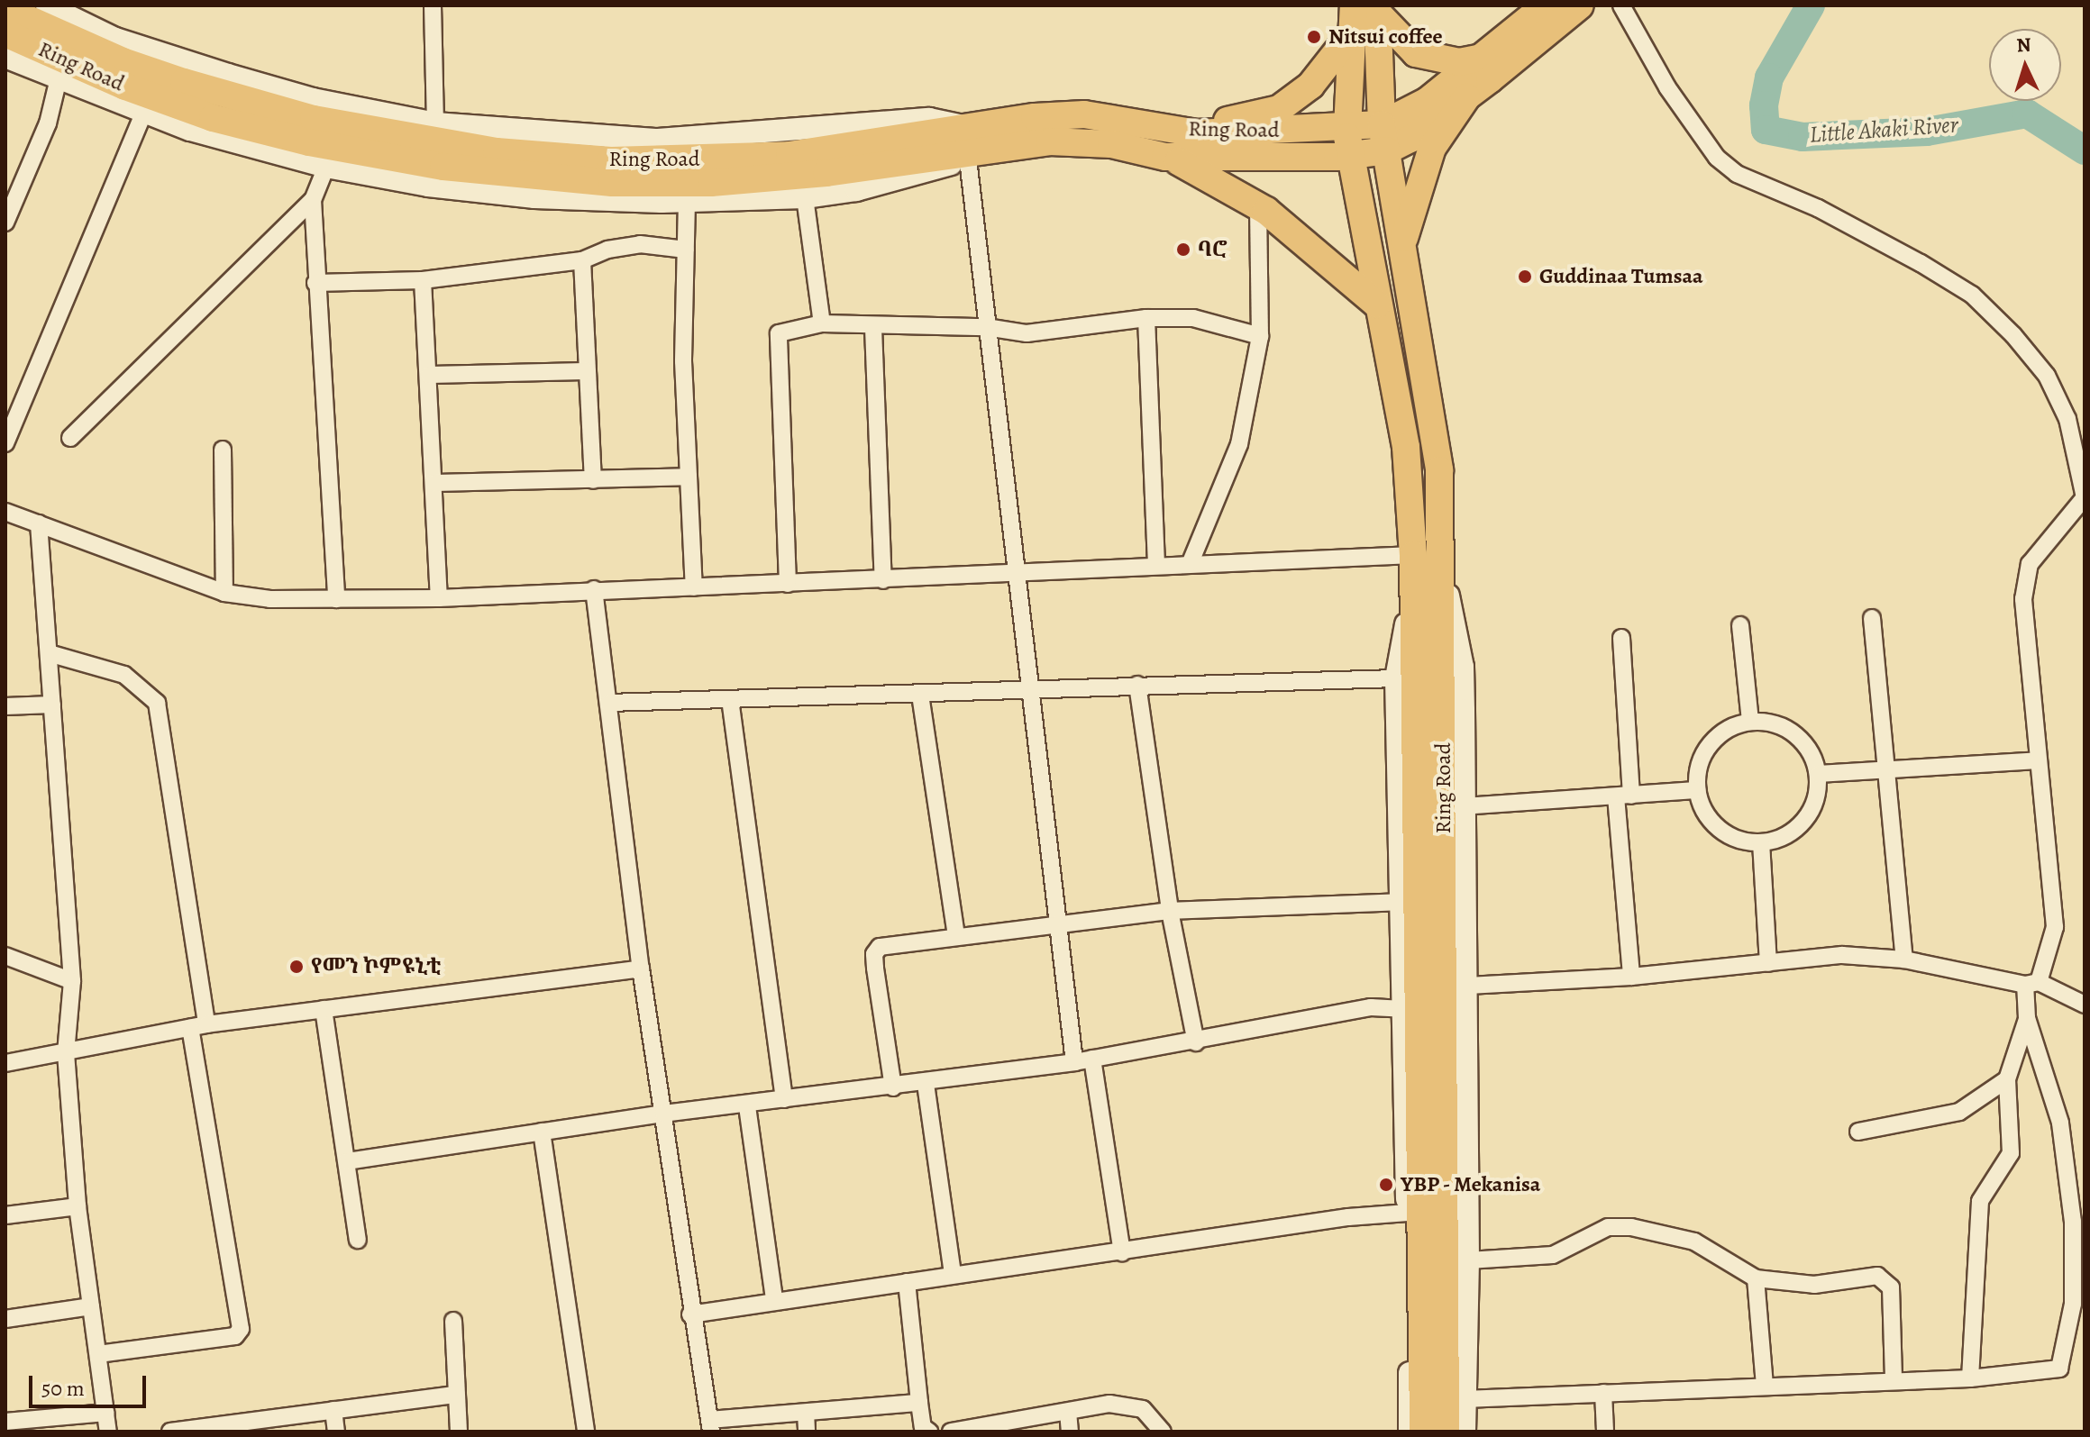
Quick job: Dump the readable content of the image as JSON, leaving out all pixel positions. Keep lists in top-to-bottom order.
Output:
{
  "streets": {
    "main road": ["Ring Road"]
  },
  "water": ["Little Akaki River"],
  "places": [
    "Nitsui coffee",
    "ባሮ",
    "Guddinaa Tumsaa",
    "የመን ኮምዩኒቲ",
    "YBP - Mekanisa"
  ],
  "scale_bar": "50 m",
  "north": "top"
}
